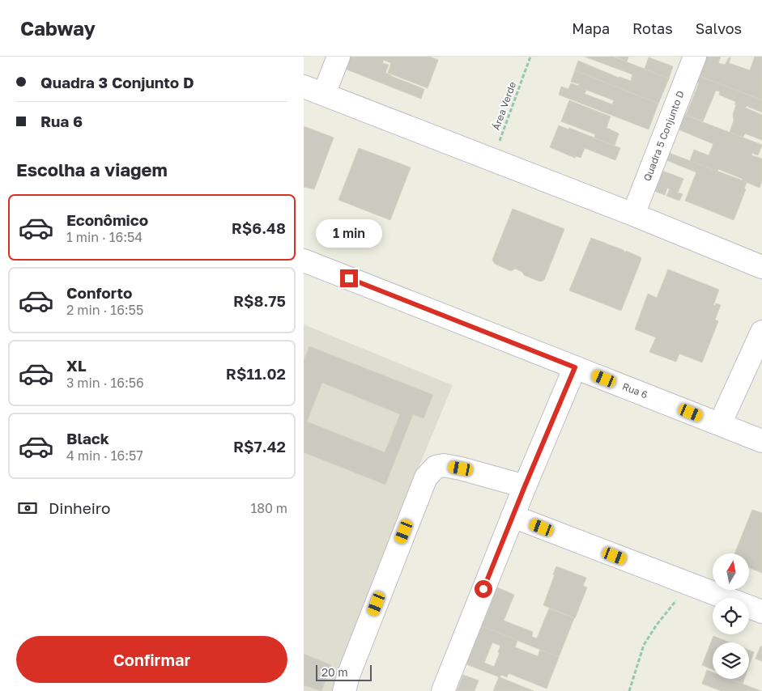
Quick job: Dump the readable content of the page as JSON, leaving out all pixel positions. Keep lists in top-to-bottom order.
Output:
{
  "streets": {
    "street": ["Quadra 5 Conjunto D", "Rua 6"],
    "path": ["Área Verde"]
  },
  "scale_bar": "20 m",
  "north": "top",
  "page": {
    "header": "Cabway",
    "nav": ["Mapa", "Rotas", "Salvos"],
    "banner": ["Quadra 3 Conjunto D", "Rua 6"],
    "heading": "Escolha a viagem",
    "list": [
      {
        "name": "Econômico",
        "note": "1 min · 16:54",
        "value": "R$6.48"
      },
      {
        "name": "Conforto",
        "note": "2 min · 16:55",
        "value": "R$8.75"
      },
      {
        "name": "XL",
        "note": "3 min · 16:56",
        "value": "R$11.02"
      },
      {
        "name": "Black",
        "note": "4 min · 16:57",
        "value": "R$7.42"
      }
    ],
    "bubble": "1 min",
    "pay": ["Dinheiro", "180 m"],
    "buttons": "Confirmar",
    "scale": "20 m"
  }
}
